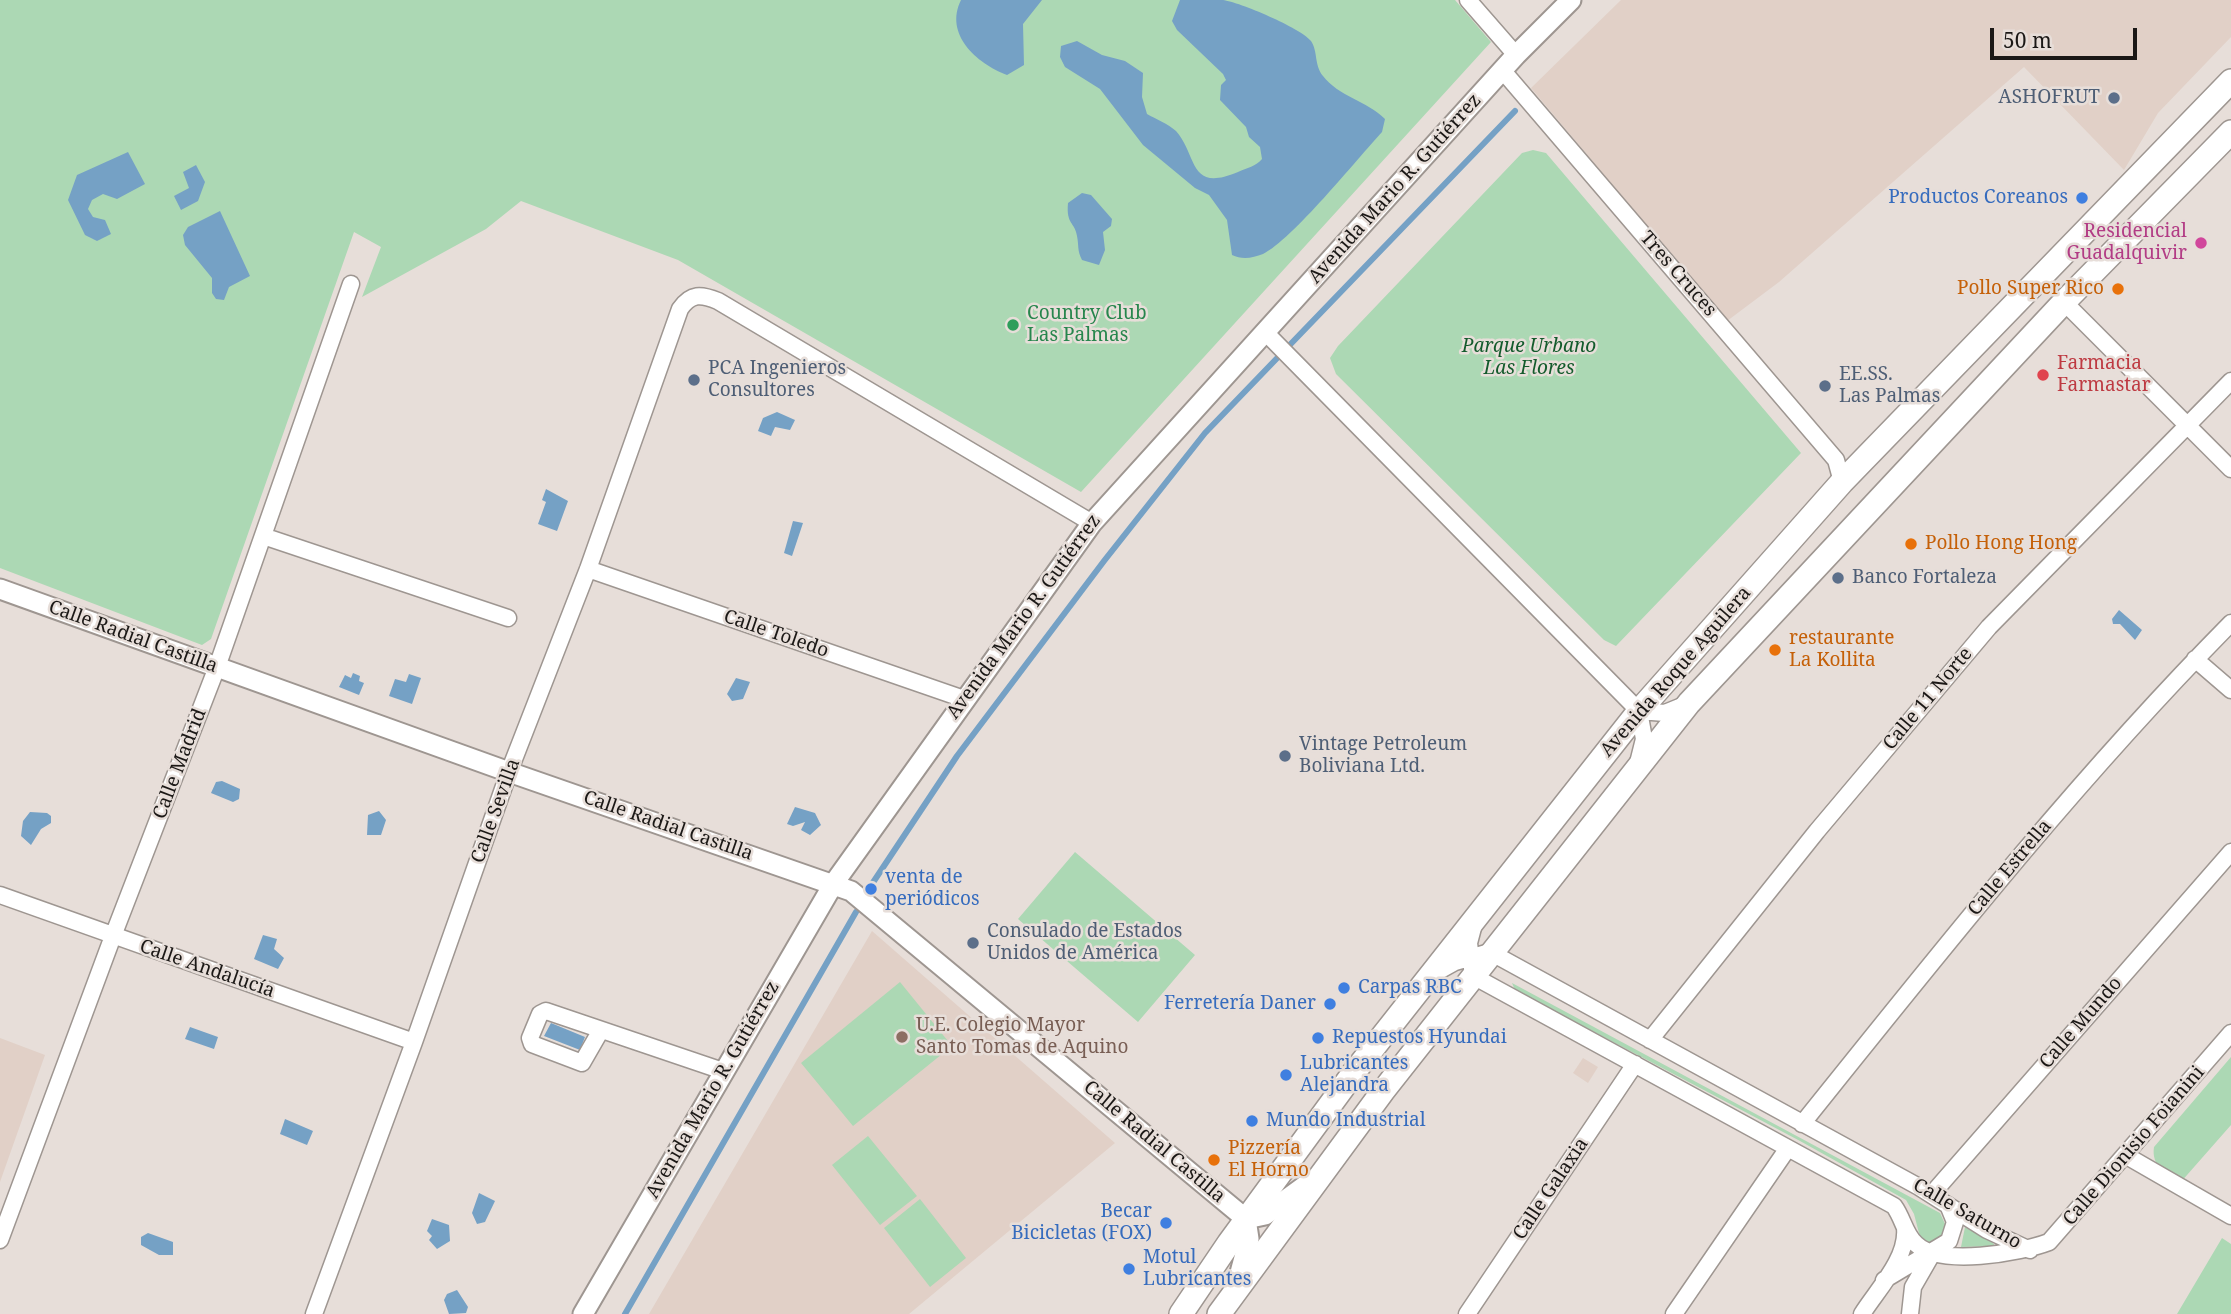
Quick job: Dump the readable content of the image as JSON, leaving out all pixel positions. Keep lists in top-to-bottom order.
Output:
{
  "streets": {
    "main road": ["Avenida Roque Aguilera"],
    "street": [
      "Avenida Mario R. Gutiérrez",
      "Tres Cruces",
      "Calle Toledo",
      "Calle Radial Castilla",
      "Calle 11 Norte",
      "Calle Madrid",
      "Calle Sevilla",
      "Calle Estrella",
      "Calle Andalucía",
      "Calle Mundo",
      "Calle Dionisio Foianini",
      "Calle Galaxia",
      "Calle Saturno"
    ]
  },
  "crossings": [
    ["Avenida Mario R. Gutiérrez", "Tres Cruces"],
    ["Avenida Mario R. Gutiérrez", "Calle Toledo"],
    ["Avenida Mario R. Gutiérrez", "Calle Radial Castilla"],
    ["Avenida Mario R. Gutiérrez", "Calle Sevilla"],
    ["Tres Cruces", "Avenida Roque Aguilera"],
    ["Calle Toledo", "Calle Sevilla"],
    ["Calle Radial Castilla", "Avenida Roque Aguilera"],
    ["Calle Radial Castilla", "Calle Madrid"],
    ["Calle Radial Castilla", "Calle Sevilla"],
    ["Avenida Roque Aguilera", "Calle Saturno"],
    ["Calle 11 Norte", "Calle Saturno"],
    ["Calle Madrid", "Calle Andalucía"],
    ["Calle Sevilla", "Calle Andalucía"],
    ["Calle Estrella", "Calle Saturno"],
    ["Calle Mundo", "Calle Saturno"],
    ["Calle Dionisio Foianini", "Calle Saturno"],
    ["Calle Galaxia", "Calle Saturno"]
  ],
  "parks": ["Parque Urbano Las Flores"],
  "places": [
    "ASHOFRUT",
    "Productos Coreanos",
    "Residencial Guadalquivir",
    "Pollo Super Rico",
    "Country Club Las Palmas",
    "Farmacia Farmastar",
    "PCA Ingenieros Consultores",
    "EE.SS. Las Palmas",
    "Pollo Hong Hong",
    "Banco Fortaleza",
    "restaurante La Kollita",
    "Vintage Petroleum Boliviana Ltd.",
    "venta de periódicos",
    "Consulado de Estados Unidos de América",
    "Carpas RBC",
    "Ferretería Daner",
    "U.E. Colegio Mayor Santo Tomas de Aquino",
    "Repuestos Hyundai",
    "Lubricantes Alejandra",
    "Mundo Industrial",
    "Pizzería El Horno",
    "Becar Bicicletas (FOX)",
    "Motul Lubricantes"
  ],
  "scale_bar": "50 m"
}
